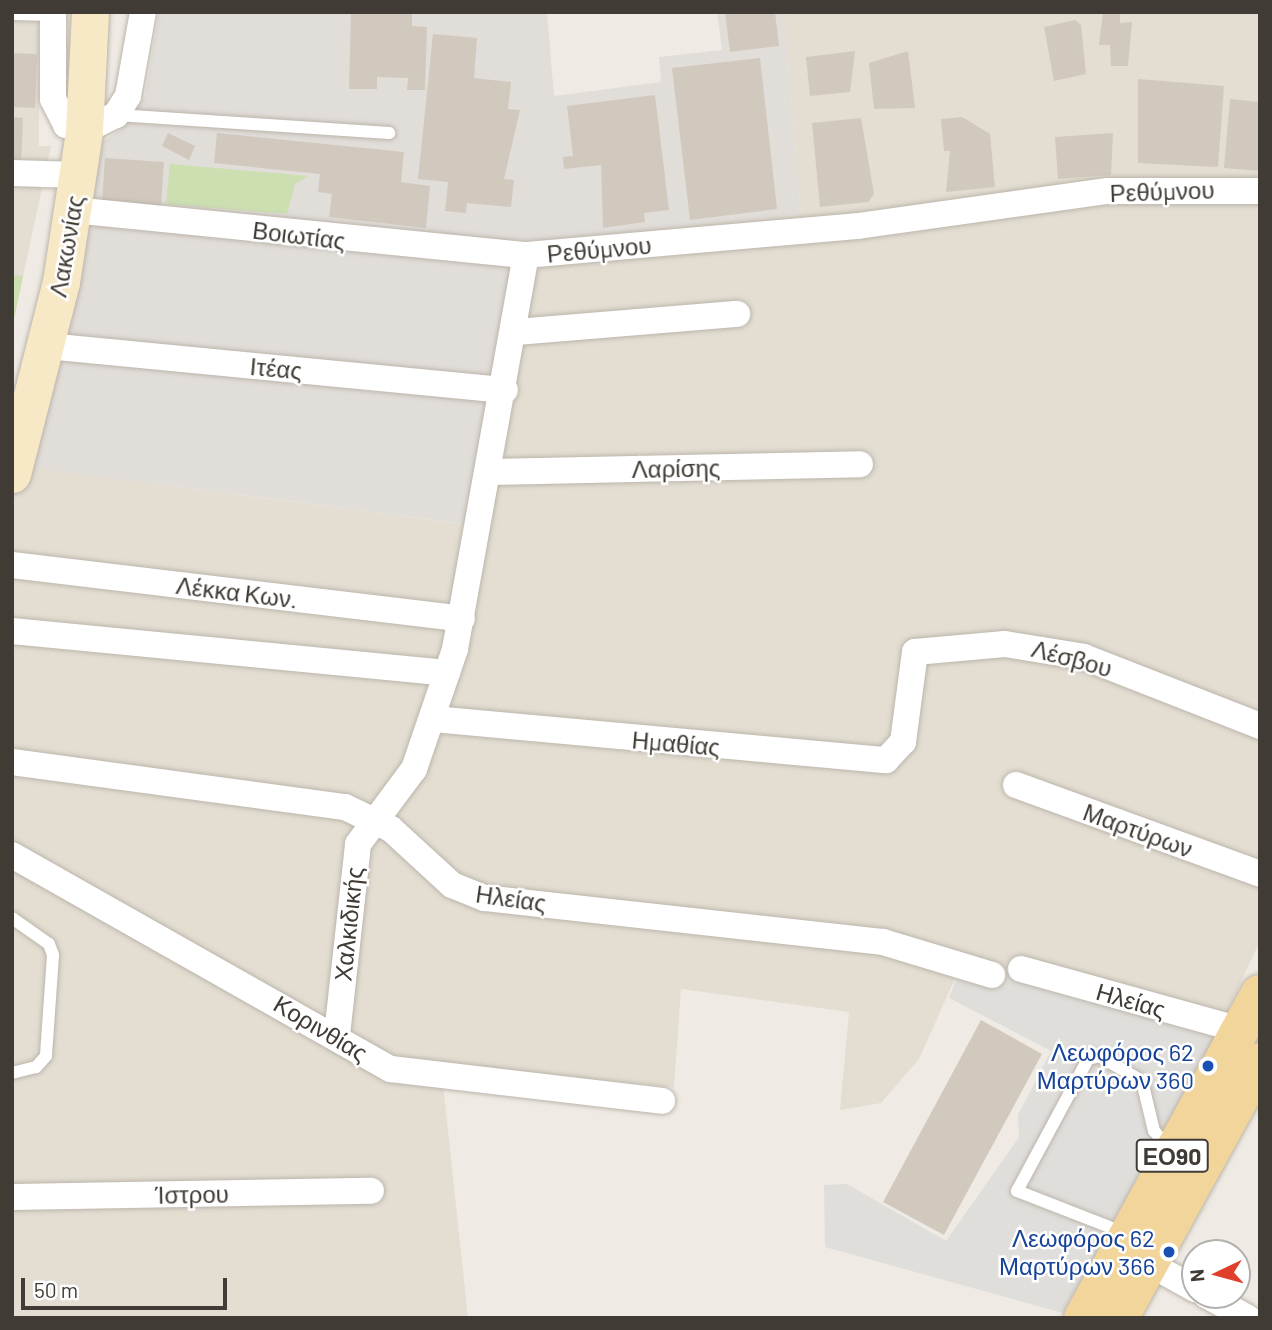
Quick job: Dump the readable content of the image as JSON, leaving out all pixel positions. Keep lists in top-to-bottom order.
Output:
{
  "streets": {
    "main road": ["ΕΟ90"],
    "street": [
      "Ρεθύμνου",
      "Βοιωτίας",
      "Λακωνίας",
      "Ιτέας",
      "Λαρίσης",
      "Λέκκα Κων.",
      "Λέσβου",
      "Ημαθίας",
      "Μαρτύρων",
      "Ηλείας",
      "Χαλκιδικής",
      "Κορινθίας",
      "Ίστρου"
    ]
  },
  "crossings": [
    ["Ρεθύμνου", "Βοιωτίας"],
    ["Ρεθύμνου", "Ιτέας"],
    ["Ρεθύμνου", "Λαρίσης"],
    ["Ρεθύμνου", "Λέκκα Κων."],
    ["Ρεθύμνου", "Ημαθίας"],
    ["Ρεθύμνου", "Ηλείας"],
    ["Ρεθύμνου", "Χαλκιδικής"],
    ["Βοιωτίας", "Λακωνίας"],
    ["Λακωνίας", "Ιτέας"],
    ["Λέσβου", "Ημαθίας"],
    ["Ηλείας", "Χαλκιδικής"],
    ["Ηλείας", "ΕΟ90"],
    ["Χαλκιδικής", "Κορινθίας"]
  ],
  "places": ["Λεωφόρος 62 Μαρτύρων 360", "Λεωφόρος 62 Μαρτύρων 366"],
  "scale_bar": "50 m",
  "north": "left"
}
